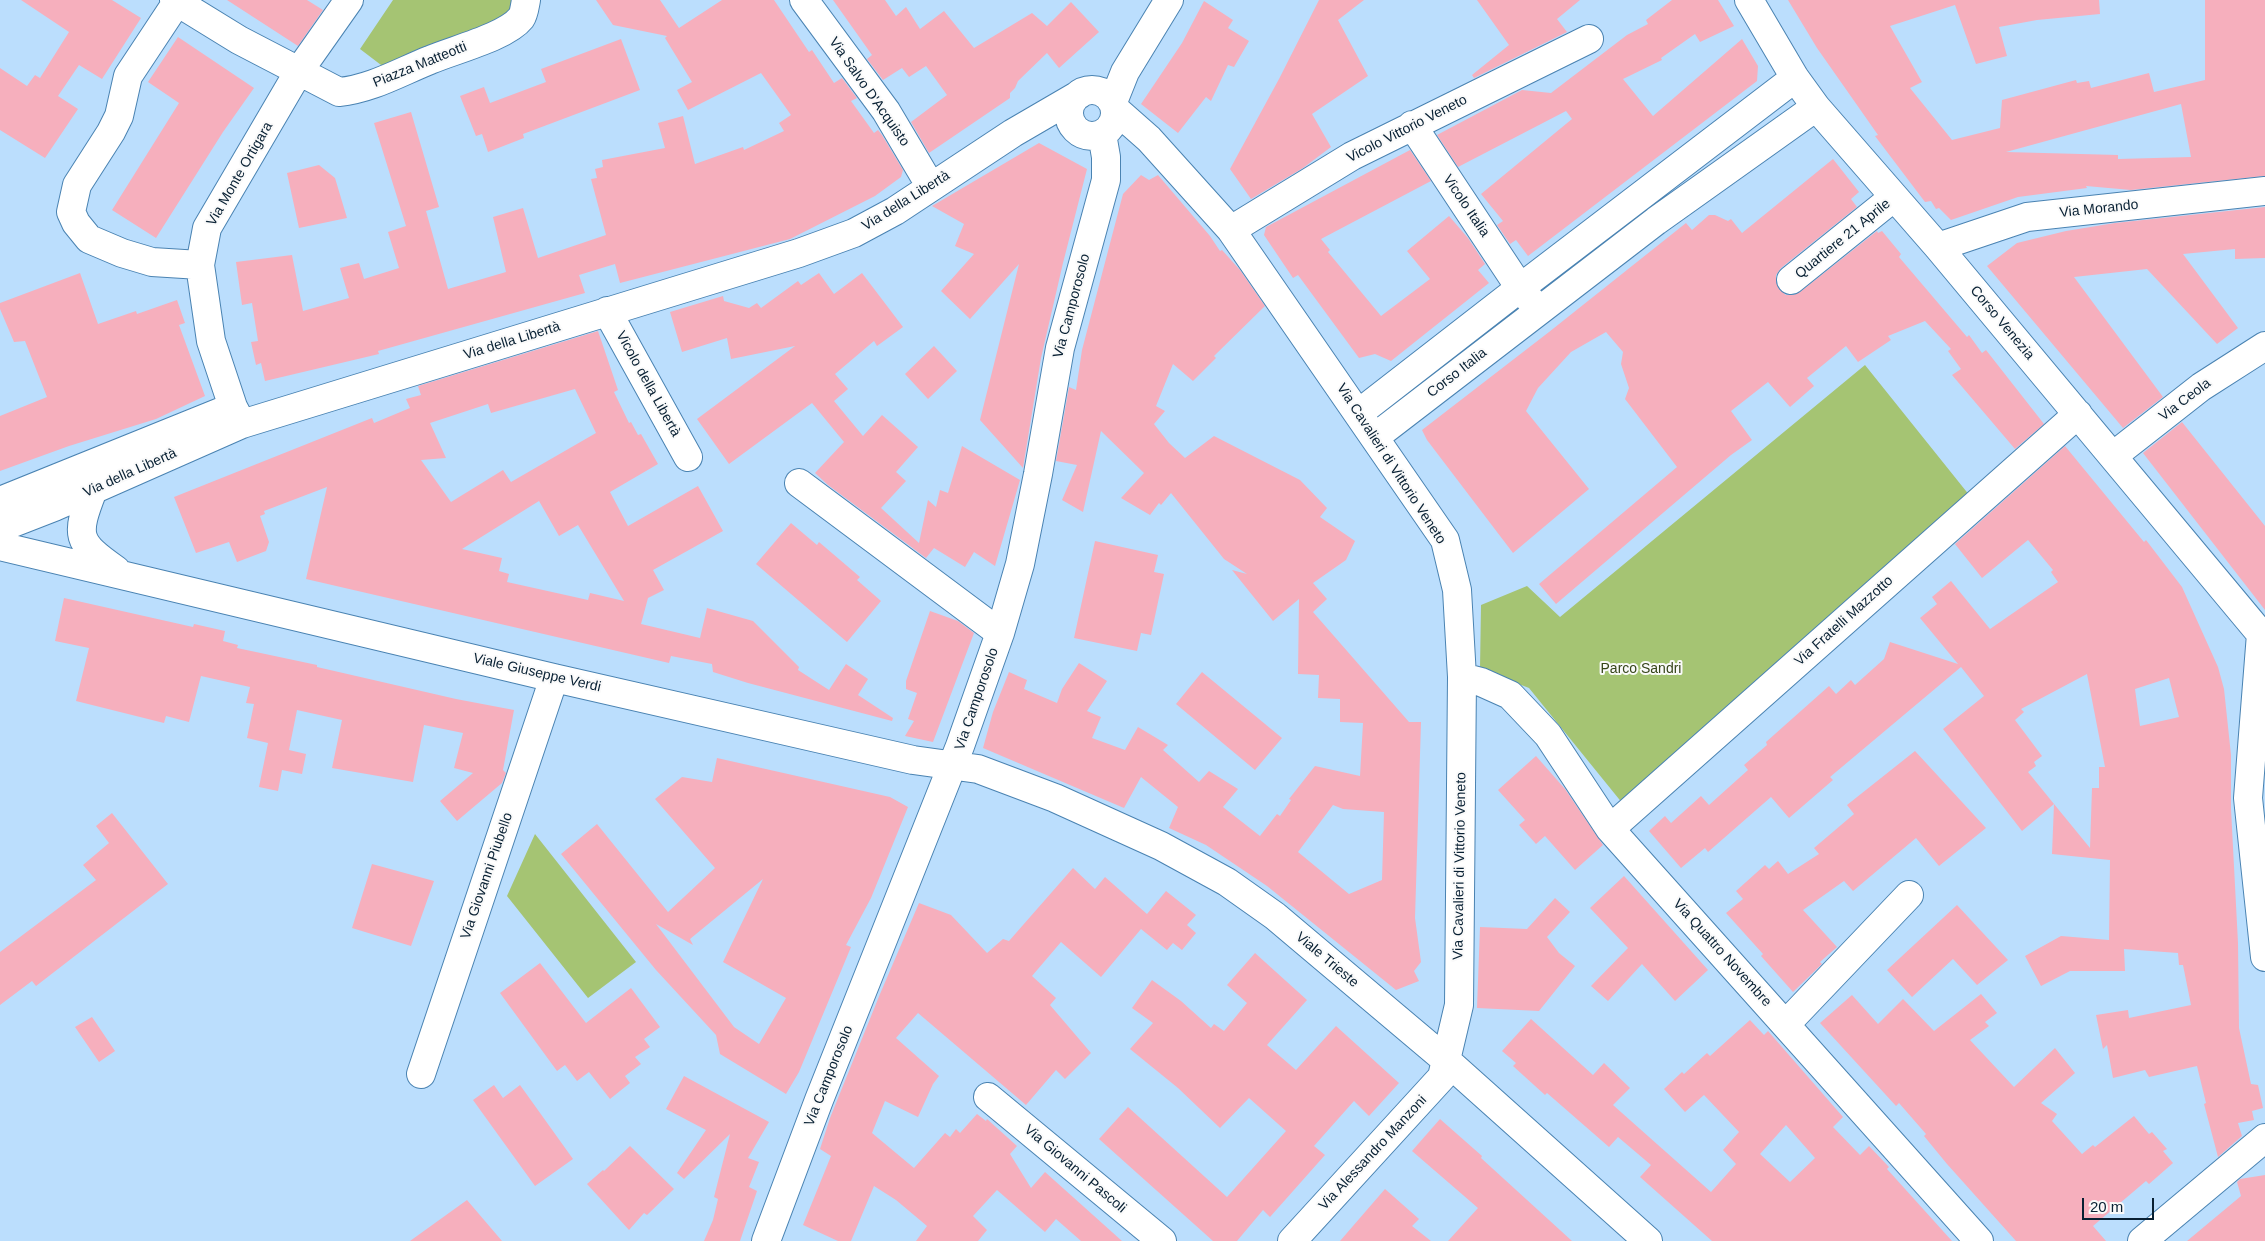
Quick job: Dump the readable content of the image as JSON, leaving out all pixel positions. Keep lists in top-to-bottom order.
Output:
{
  "streets": {
    "street": [
      "Piazza Matteotti",
      "Via Salvo D'Acquisto",
      "Vicolo Vittorio Veneto",
      "Via Monte Ortigara",
      "Via della Libertà",
      "Vicolo Italia",
      "Via Morando",
      "Quartiere 21 Aprile",
      "Via Camporosolo",
      "Corso Venezia",
      "Corso Italia",
      "Vicolo della Libertà",
      "Via Ceola",
      "Via Cavalieri di Vittorio Veneto",
      "Via Fratelli Mazzotto",
      "Viale Giuseppe Verdi",
      "Via Giovanni Piubello",
      "Via Quattro Novembre",
      "Viale Trieste",
      "Via Alessandro Manzoni",
      "Via Giovanni Pascoli"
    ]
  },
  "crossings": [
    ["Piazza Matteotti", "Via Monte Ortigara"],
    ["Via Salvo D'Acquisto", "Via della Libertà"],
    ["Vicolo Vittorio Veneto", "Vicolo Italia"],
    ["Vicolo Vittorio Veneto", "Via Cavalieri di Vittorio Veneto"],
    ["Via Monte Ortigara", "Via della Libertà"],
    ["Via della Libertà", "Via Camporosolo"],
    ["Via della Libertà", "Vicolo della Libertà"],
    ["Via della Libertà", "Via Cavalieri di Vittorio Veneto"],
    ["Via della Libertà", "Viale Giuseppe Verdi"],
    ["Vicolo Italia", "Corso Italia"],
    ["Via Morando", "Corso Venezia"],
    ["Quartiere 21 Aprile", "Corso Venezia"],
    ["Via Camporosolo", "Via Cavalieri di Vittorio Veneto"],
    ["Via Camporosolo", "Viale Giuseppe Verdi"],
    ["Via Camporosolo", "Viale Trieste"],
    ["Corso Venezia", "Corso Italia"],
    ["Corso Venezia", "Via Ceola"],
    ["Corso Venezia", "Via Fratelli Mazzotto"],
    ["Corso Italia", "Via Cavalieri di Vittorio Veneto"],
    ["Via Cavalieri di Vittorio Veneto", "Via Quattro Novembre"],
    ["Via Cavalieri di Vittorio Veneto", "Viale Trieste"],
    ["Via Cavalieri di Vittorio Veneto", "Via Alessandro Manzoni"],
    ["Via Fratelli Mazzotto", "Via Quattro Novembre"],
    ["Viale Giuseppe Verdi", "Via Giovanni Piubello"],
    ["Viale Giuseppe Verdi", "Viale Trieste"],
    ["Viale Trieste", "Via Alessandro Manzoni"]
  ],
  "parks": ["Parco Sandri"],
  "scale_bar": "20 m"
}
